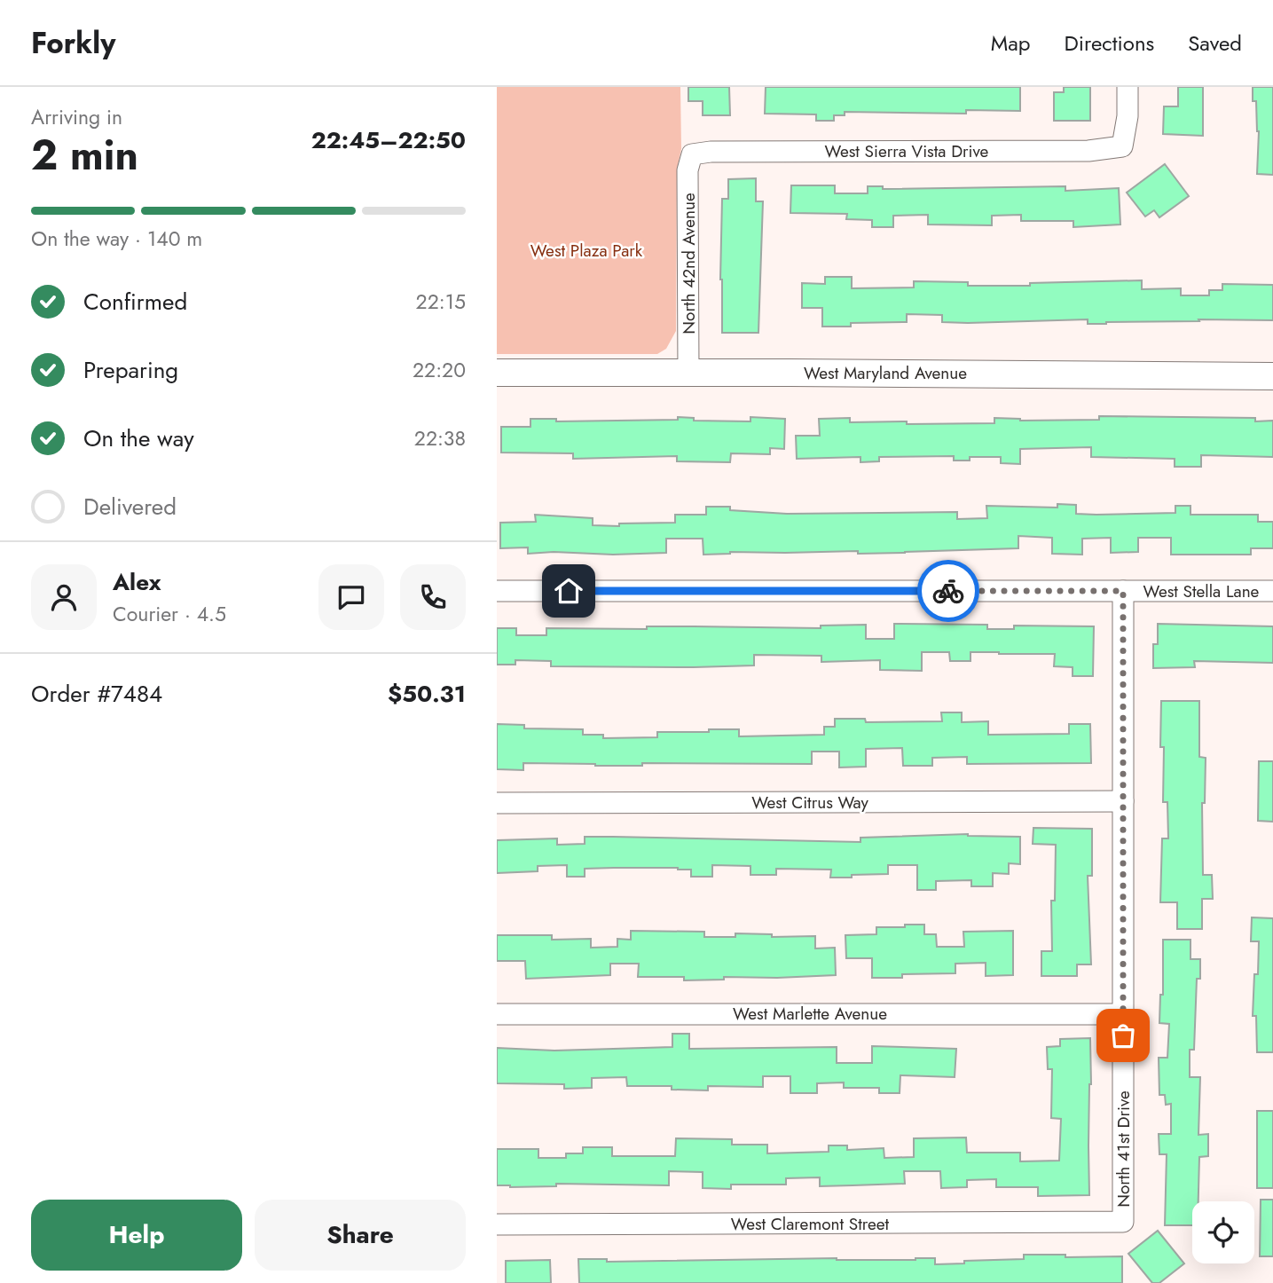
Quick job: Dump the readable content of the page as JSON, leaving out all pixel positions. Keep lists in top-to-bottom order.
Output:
{
  "streets": {
    "street": [
      "West Sierra Vista Drive",
      "North 42nd Avenue",
      "West Maryland Avenue",
      "West Stella Lane",
      "West Citrus Way",
      "West Marlette Avenue",
      "North 41st Drive",
      "West Claremont Street"
    ]
  },
  "crossings": [
    ["West Sierra Vista Drive", "North 42nd Avenue"],
    ["North 42nd Avenue", "West Maryland Avenue"],
    ["West Stella Lane", "North 41st Drive"],
    ["West Citrus Way", "North 41st Drive"],
    ["West Marlette Avenue", "North 41st Drive"],
    ["North 41st Drive", "West Claremont Street"]
  ],
  "parks": ["West Plaza Park"],
  "page": {
    "header": "Forkly",
    "nav": ["Map", "Directions", "Saved"],
    "heading": ["2 min", "Arriving in", "22:45–22:50"],
    "panel": [
      "Alex",
      "Courier · 4.5",
      "Order #7484",
      "$50.31"
    ],
    "bar": "On the way · 140 m",
    "list": [
      ["Confirmed", "22:15"],
      ["Preparing", "22:20"],
      ["On the way", "22:38"],
      "Delivered"
    ],
    "buttons": ["Help", "Share"]
  }
}
